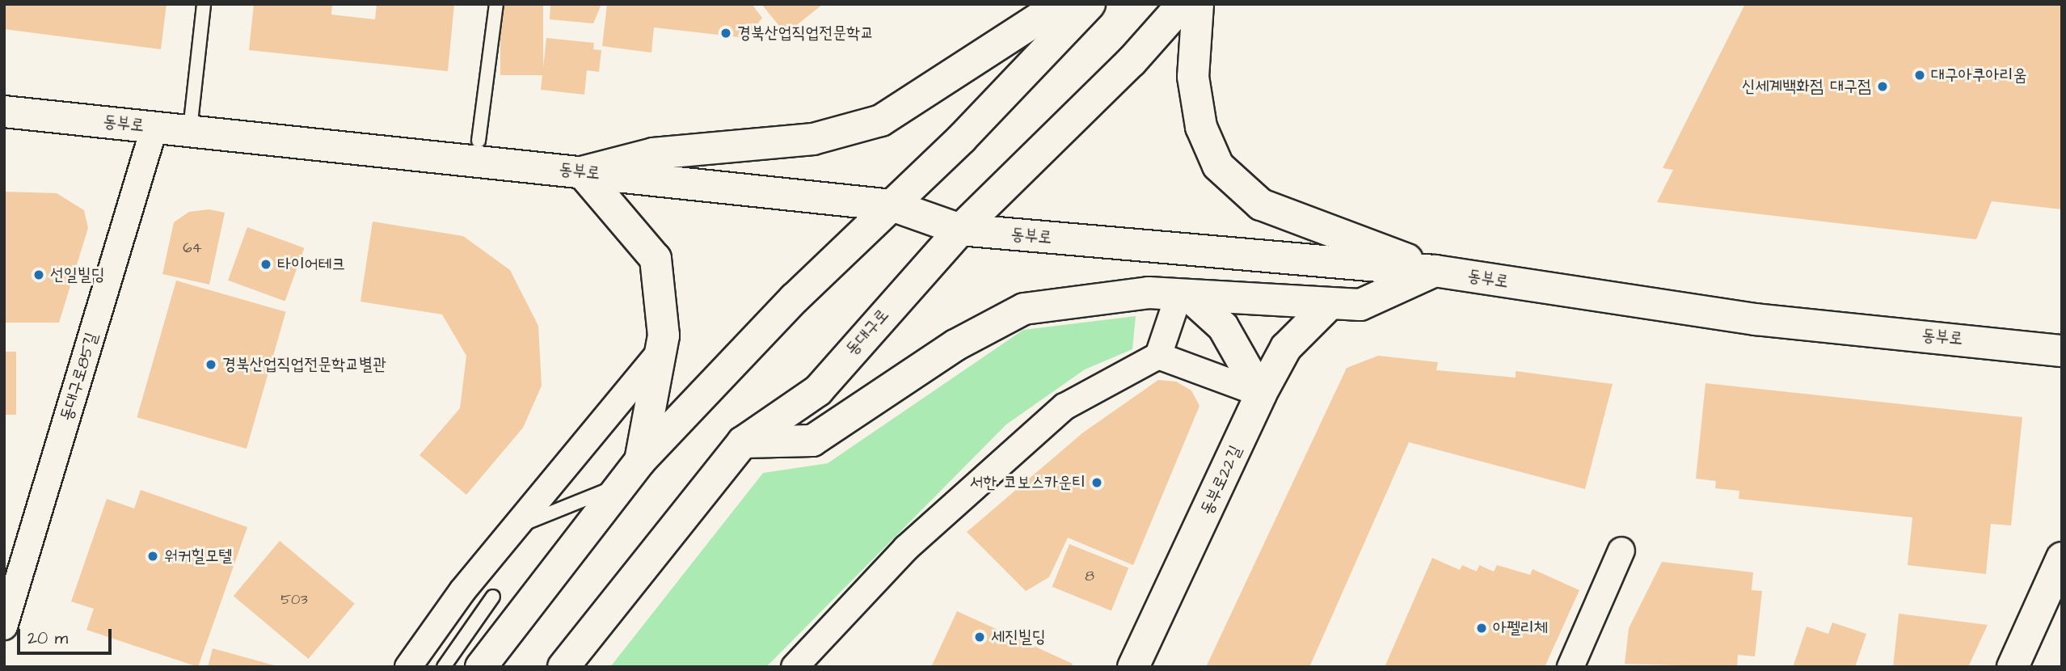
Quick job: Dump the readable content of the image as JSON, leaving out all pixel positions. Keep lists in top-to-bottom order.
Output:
{
  "streets": {
    "main road": ["동부로", "동대구로", "동부로22길"],
    "street": ["동대구로85길"]
  },
  "crossings": [
    ["동부로", "동대구로"],
    ["동부로", "동대구로85길"]
  ],
  "places": [
    "경북산업직업전문학교",
    "대구아쿠아리움",
    "신세계백화점 대구점",
    "타이어테크",
    "선일빌딩",
    "경북산업직업전문학교별관",
    "서한 코보스카운티",
    "워커힐모텔",
    "아펠리체",
    "세진빌딩"
  ],
  "house_numbers": ["64", "8", "503"],
  "scale_bar": "20 m"
}
